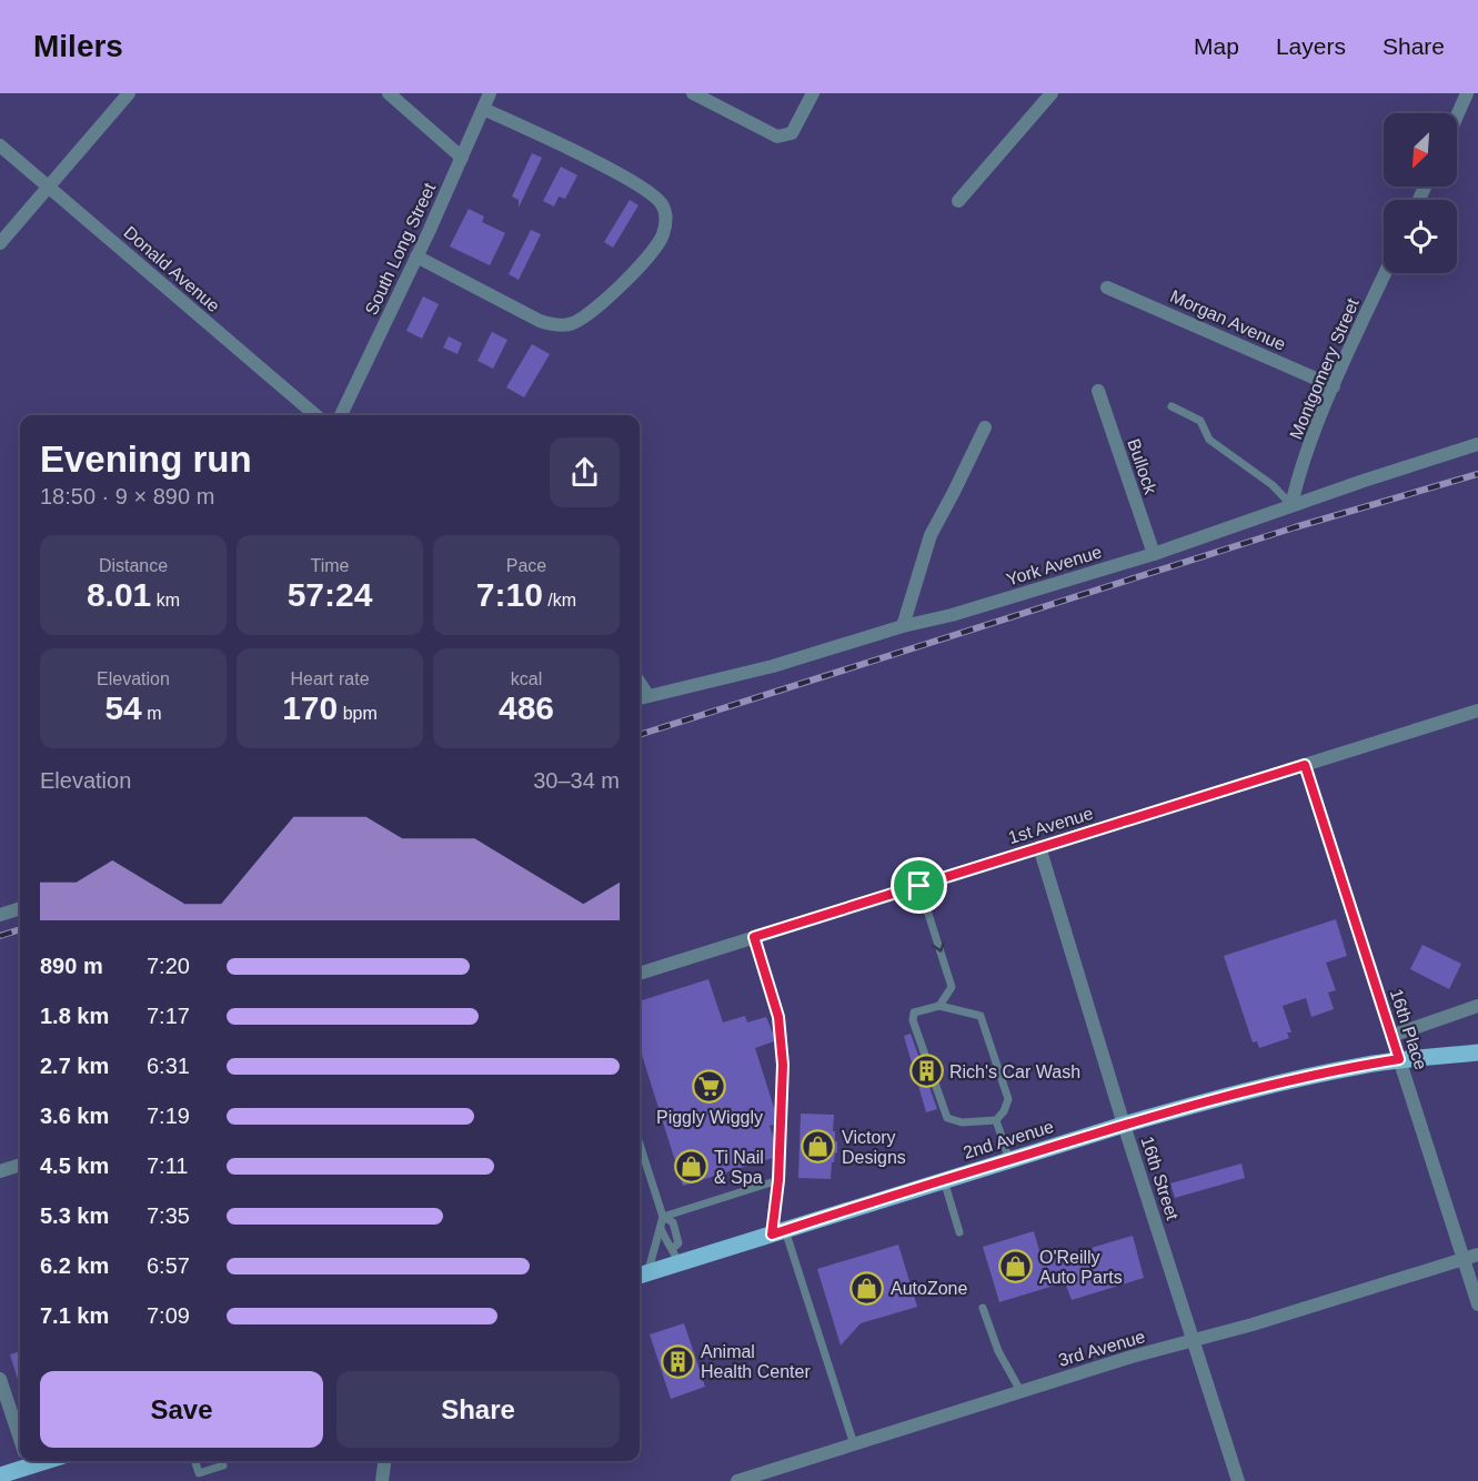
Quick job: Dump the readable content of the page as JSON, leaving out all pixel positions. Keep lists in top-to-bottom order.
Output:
{
  "streets": {
    "main road": ["2nd Avenue"],
    "street": [
      "South Long Street",
      "Donald Avenue",
      "Morgan Avenue",
      "Montgomery Street",
      "Bullock",
      "York Avenue",
      "1st Avenue",
      "16th Place",
      "16th Street",
      "3rd Avenue"
    ]
  },
  "crossings": [
    ["Morgan Avenue", "Montgomery Street"],
    ["Montgomery Street", "York Avenue"],
    ["Bullock", "York Avenue"],
    ["1st Avenue", "16th Place"],
    ["1st Avenue", "16th Street"],
    ["16th Place", "2nd Avenue"],
    ["16th Place", "3rd Avenue"],
    ["2nd Avenue", "16th Street"],
    ["16th Street", "3rd Avenue"]
  ],
  "places": {
    "building": ["Rich's Car Wash", "Animal Health Center"],
    "supermarket": ["Piggly Wiggly"],
    "shop": [
      "Victory Designs",
      "Ti Nail & Spa",
      "O'Reilly Auto Parts",
      "AutoZone"
    ]
  },
  "north": "bottom left",
  "page": {
    "header": "Milers",
    "nav": ["Map", "Layers", "Share"],
    "heading": ["Evening run", "18:50 · 9 × 890 m"],
    "stats": [
      ["Distance", "8.01 km"],
      ["Time", "57:24"],
      ["Pace", "7:10 /km"],
      ["Elevation", "54 m"],
      ["Heart rate", "170 bpm"],
      ["kcal", "486"]
    ],
    "chart": ["Elevation", "30–34 m"],
    "list": [
      {
        "name": "890 m",
        "note": "7:20"
      },
      {
        "name": "1.8 km",
        "note": "7:17"
      },
      {
        "name": "2.7 km",
        "note": "6:31"
      },
      {
        "name": "3.6 km",
        "note": "7:19"
      },
      {
        "name": "4.5 km",
        "note": "7:11"
      },
      {
        "name": "5.3 km",
        "note": "7:35"
      },
      {
        "name": "6.2 km",
        "note": "6:57"
      },
      {
        "name": "7.1 km",
        "note": "7:09"
      }
    ],
    "buttons": ["Save", "Share"]
  }
}
